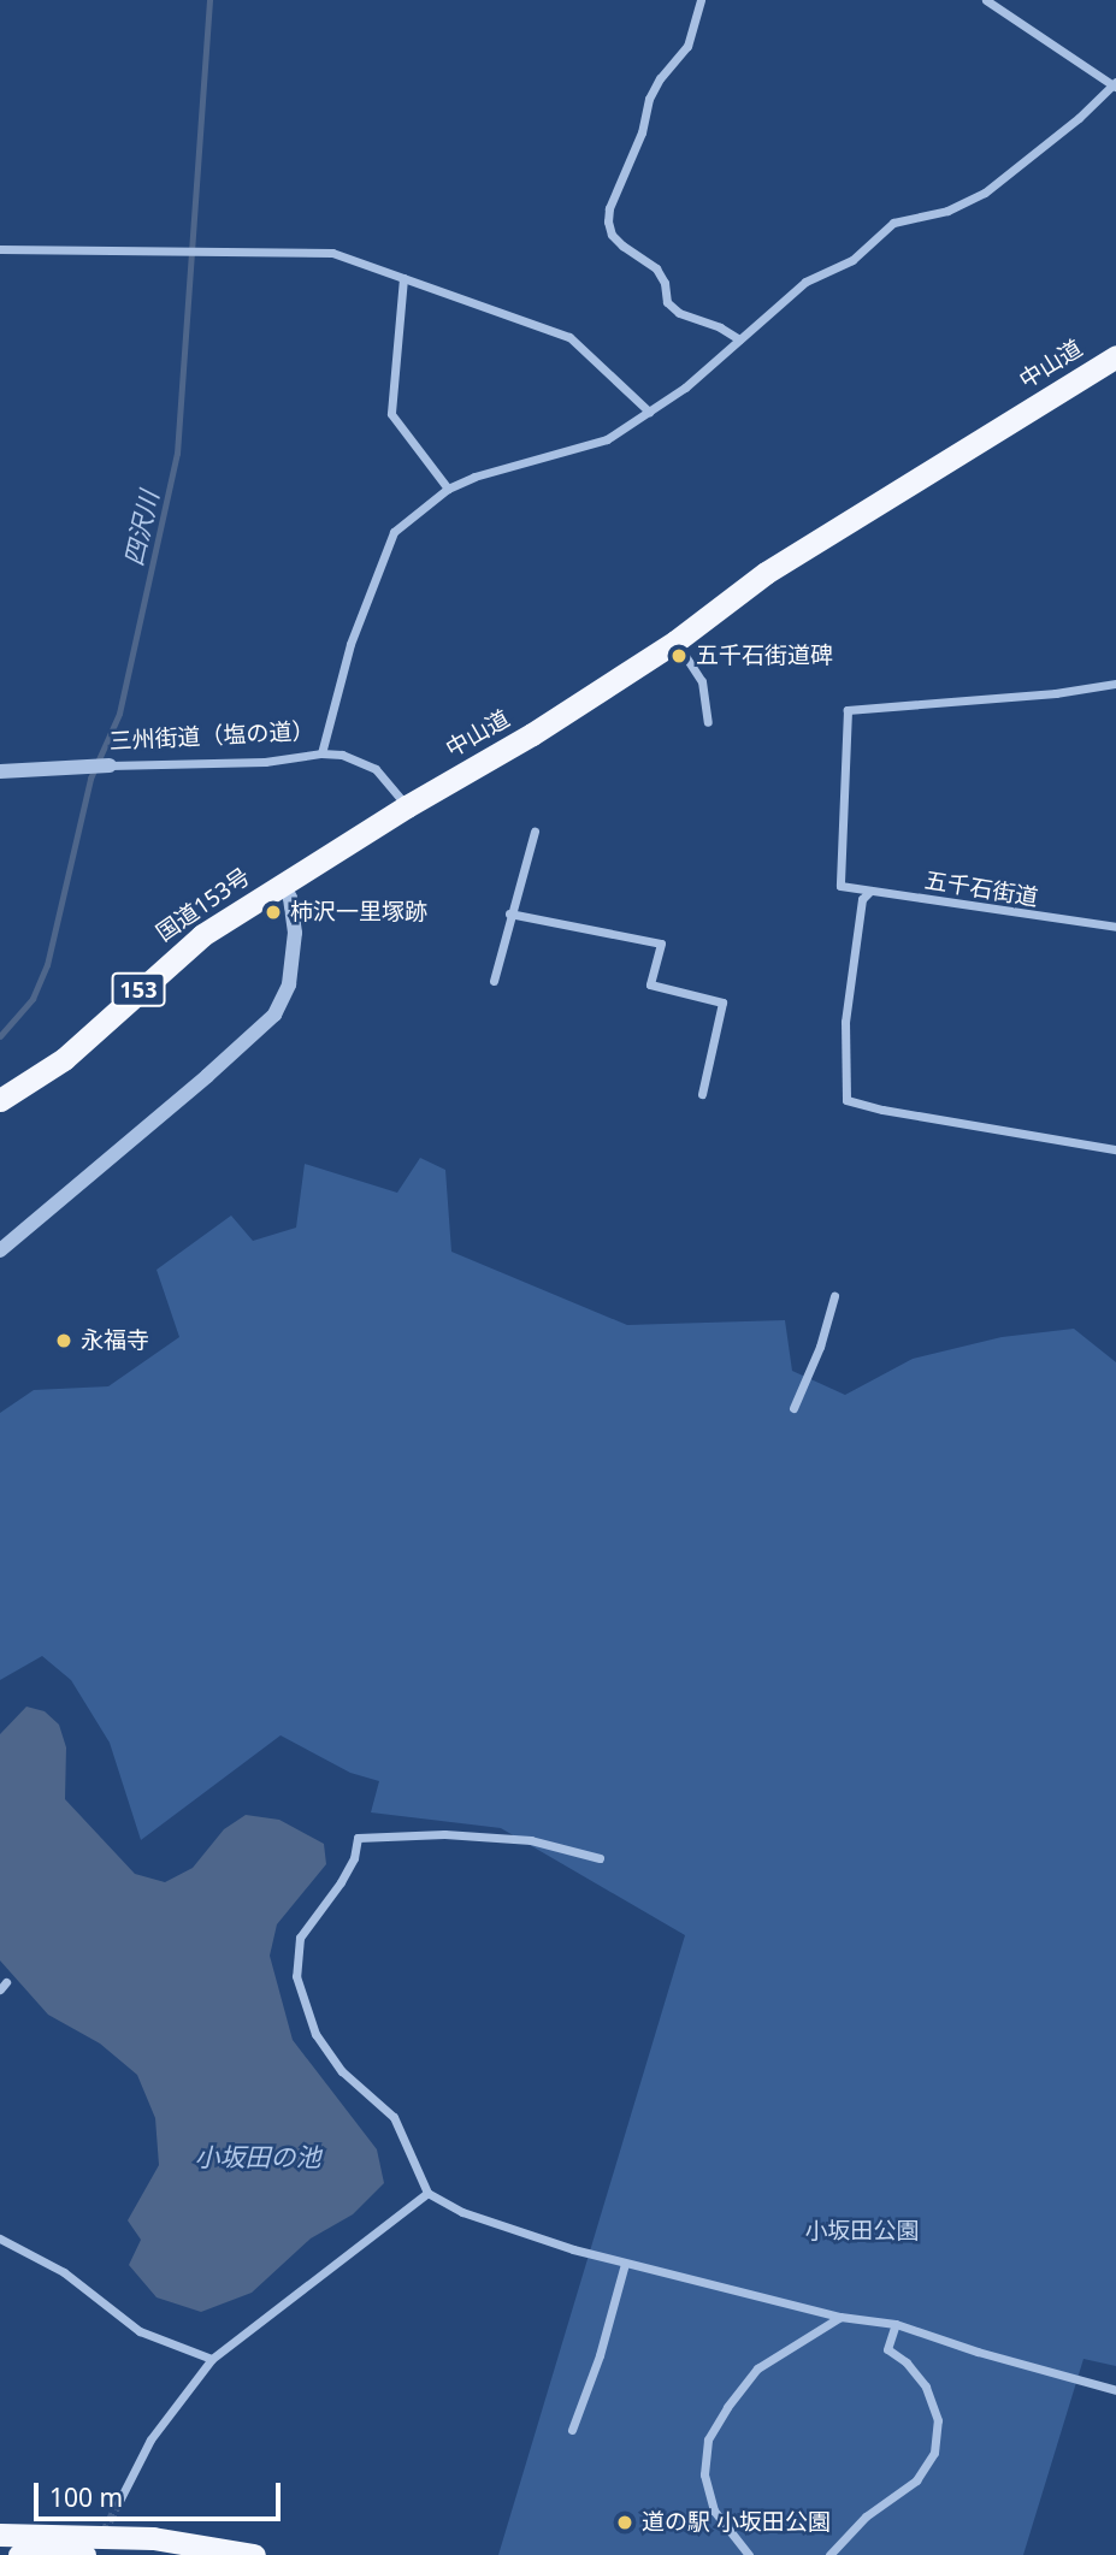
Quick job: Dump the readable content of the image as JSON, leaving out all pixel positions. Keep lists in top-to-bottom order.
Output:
{
  "streets": {
    "highway": ["中山道", "国道153号", "153"],
    "street": ["三州街道（塩の道）", "五千石街道"]
  },
  "crossings": [
    ["中山道", "三州街道（塩の道）"],
    ["中山道", "国道153号"]
  ],
  "water": ["四沢川", "小坂田の池"],
  "parks": ["小坂田公園"],
  "places": [
    "五千石街道碑",
    "柿沢一里塚跡",
    "永福寺",
    "道の駅 小坂田公園"
  ],
  "scale_bar": "100 m"
}
